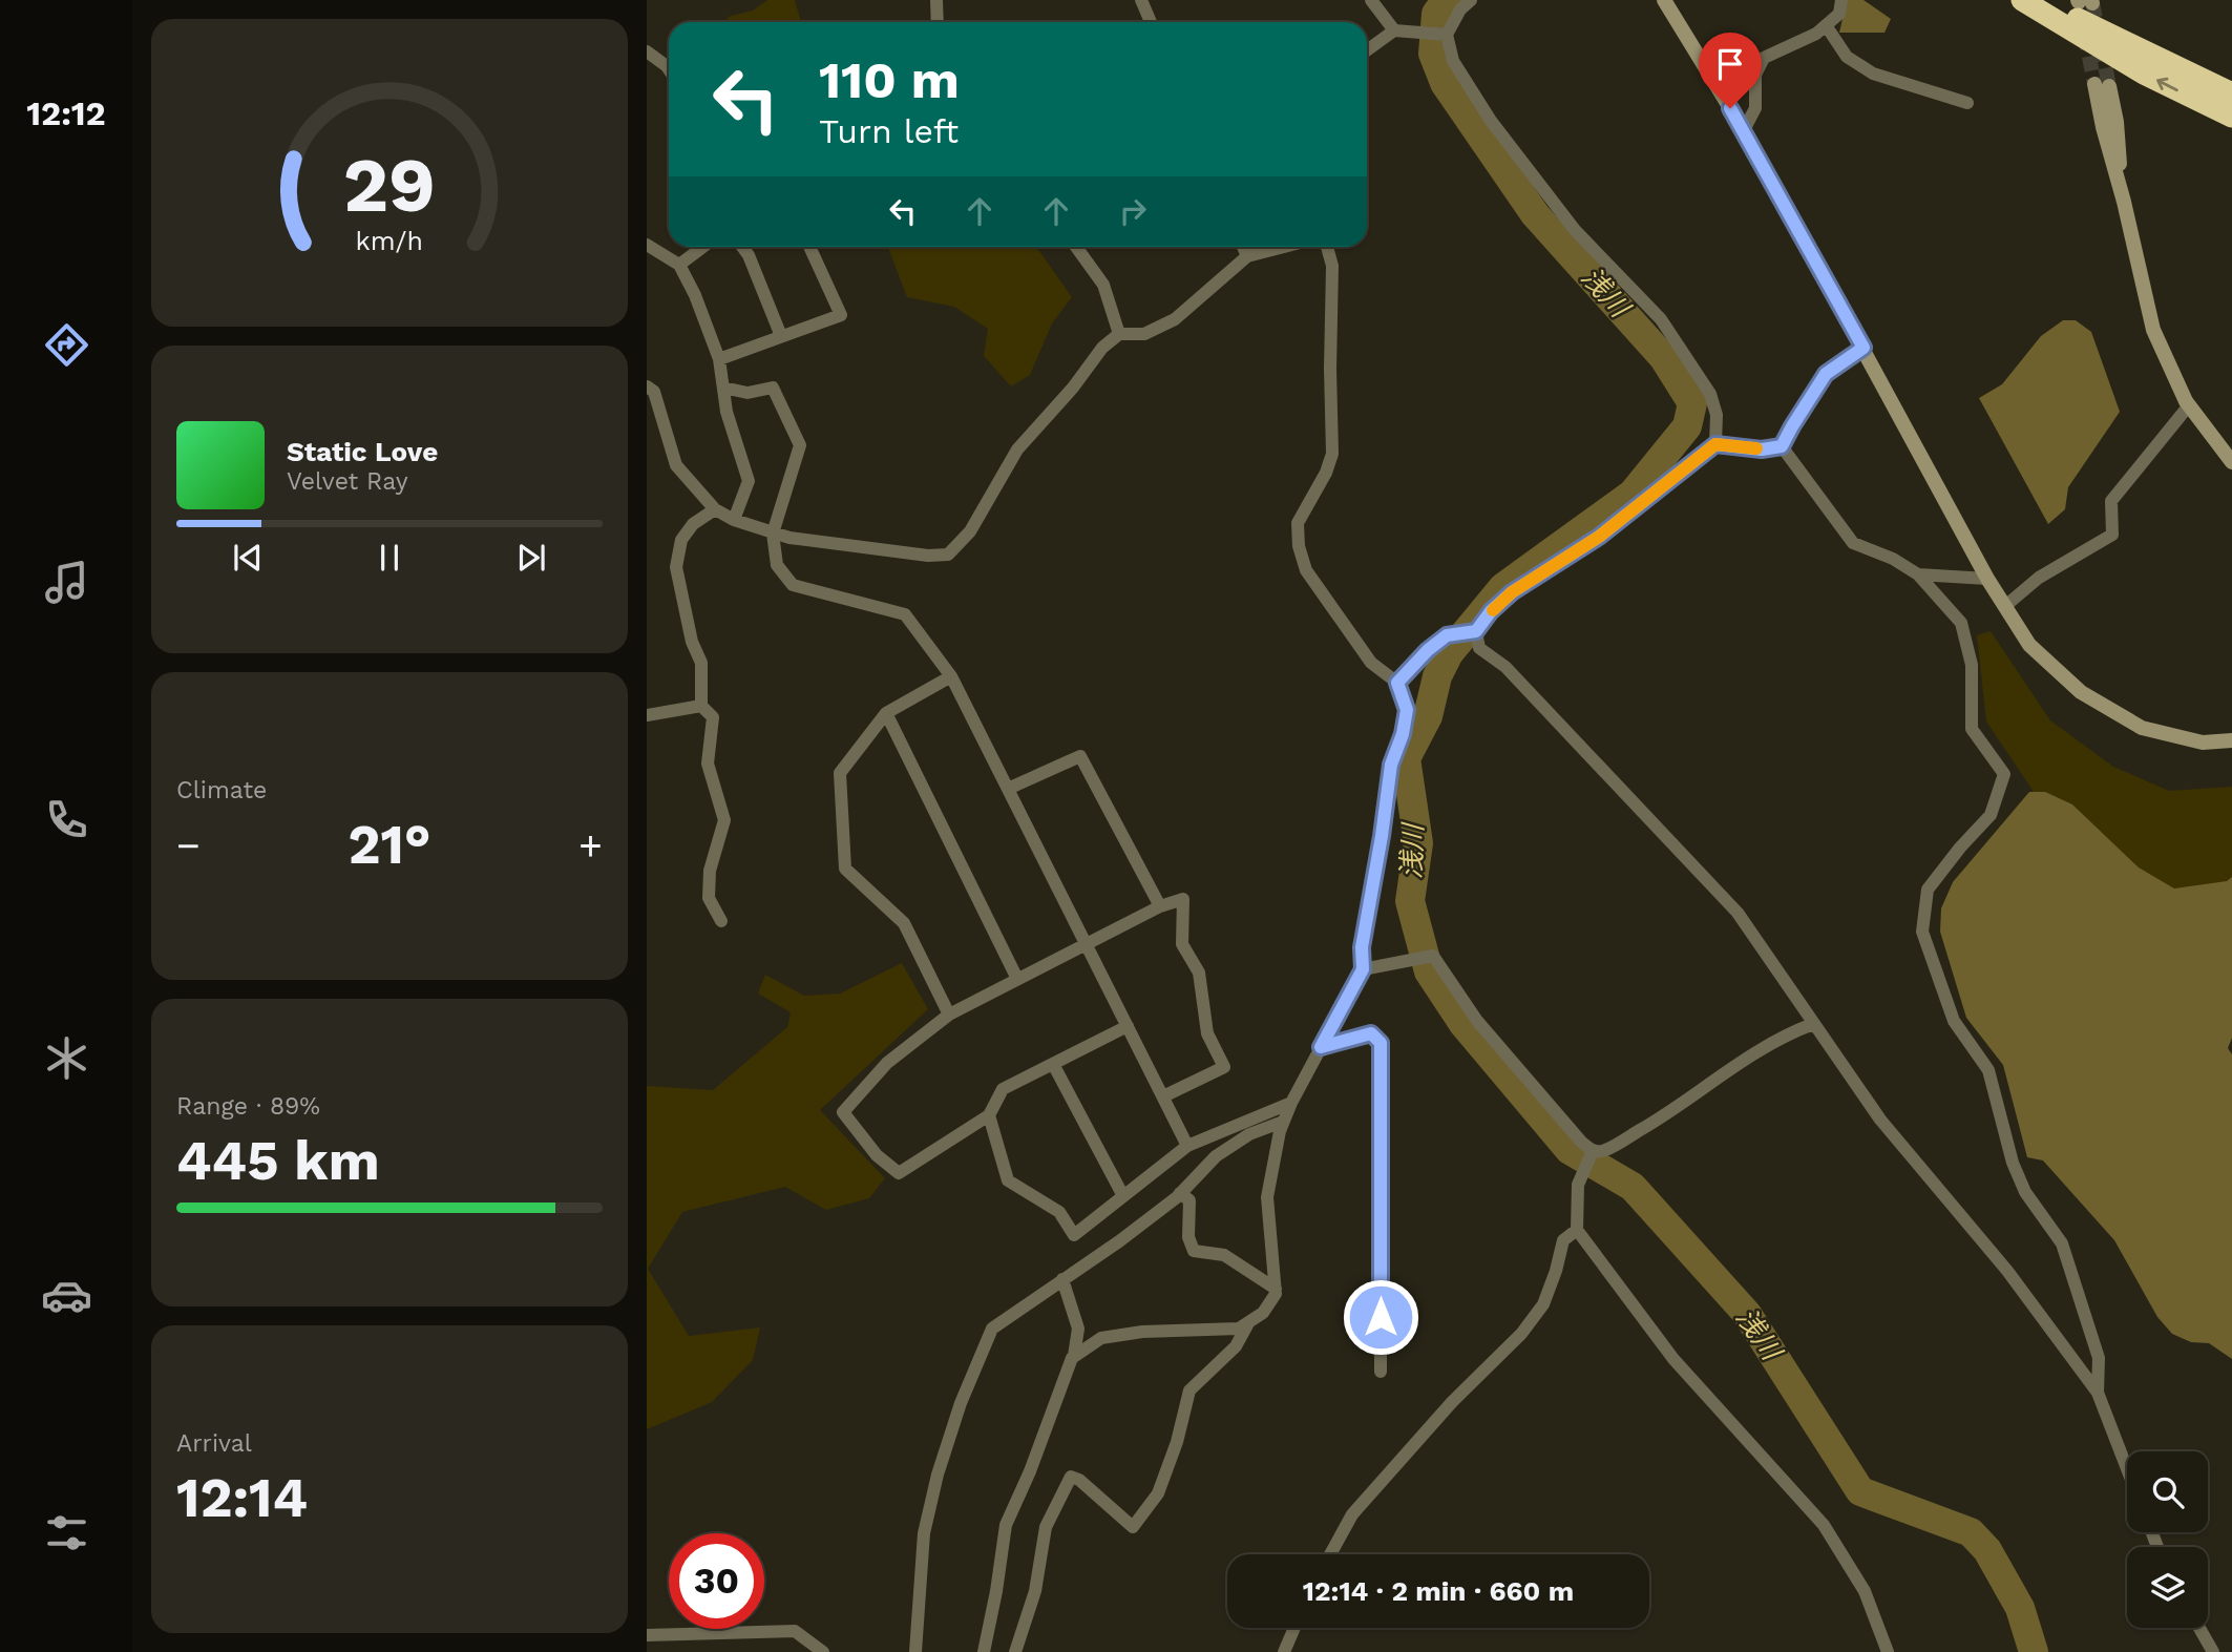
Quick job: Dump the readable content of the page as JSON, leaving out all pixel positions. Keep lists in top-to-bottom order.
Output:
{
  "water": ["浅川"],
  "page": {
    "tabs": "12:12",
    "turn": ["110 m", "Turn left"],
    "song": ["Static Love", "Velvet Ray"],
    "tile": [
      "Climate",
      ["Range · 89%", "445 km"],
      ["Arrival", "12:14"]
    ],
    "heat": ["−", "21°", "+"],
    "limit": "30",
    "trip": "12:14 · 2 min · 660 m",
    "gauge": ["29", "km/h"]
  }
}
